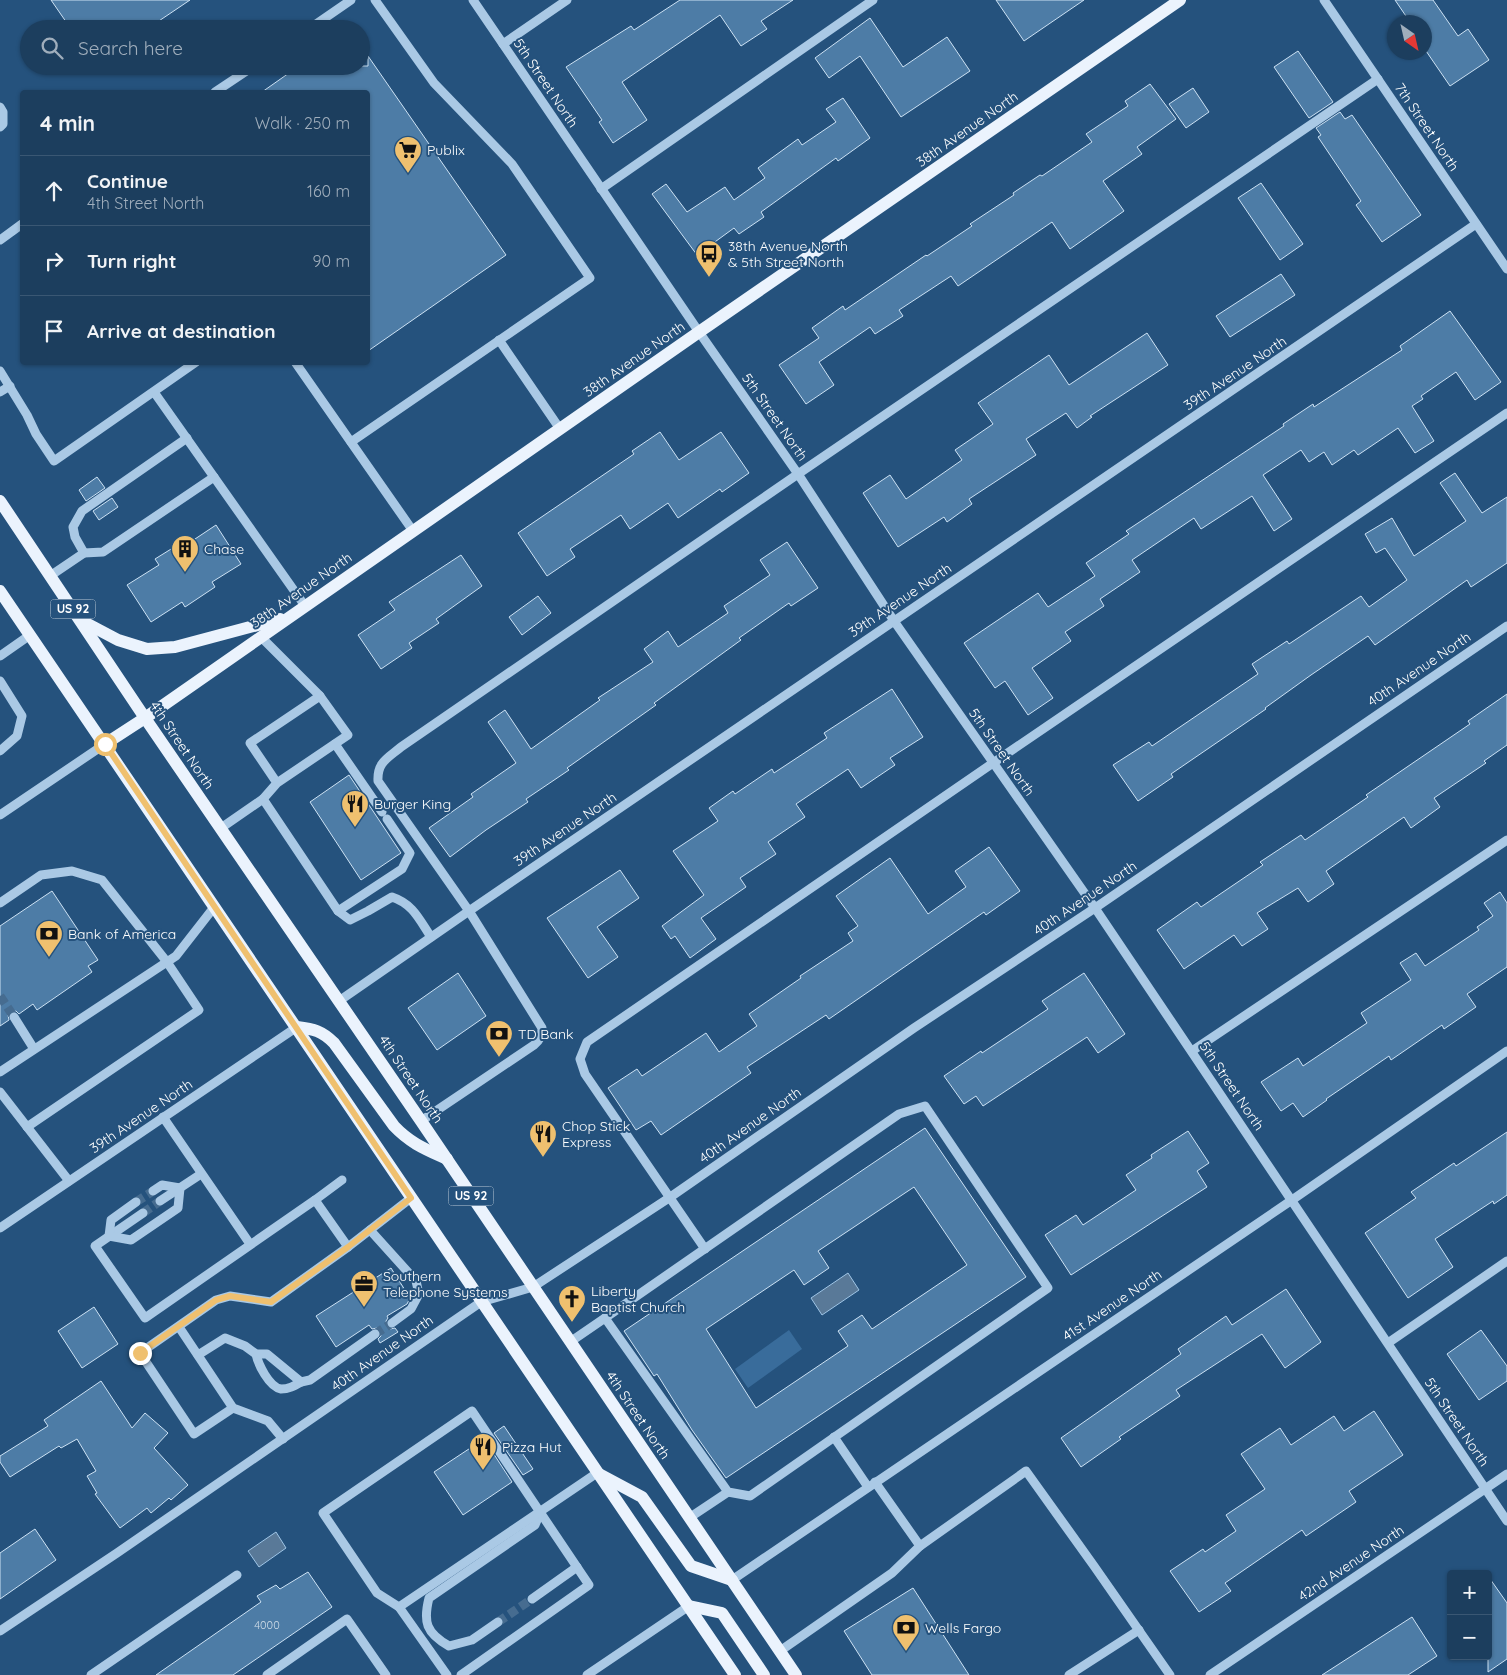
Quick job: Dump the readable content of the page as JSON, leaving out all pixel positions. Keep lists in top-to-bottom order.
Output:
{
  "streets": {
    "main road": ["38th Avenue North", "US 92", "4th Street North"],
    "street": [
      "5th Street North",
      "7th Street North",
      "39th Avenue North",
      "40th Avenue North",
      "41st Avenue North",
      "42nd Avenue North"
    ]
  },
  "crossings": [
    ["5th Street North", "38th Avenue North"],
    ["5th Street North", "39th Avenue North"],
    ["5th Street North", "40th Avenue North"],
    ["5th Street North", "41st Avenue North"],
    ["5th Street North", "42nd Avenue North"],
    ["7th Street North", "39th Avenue North"],
    ["38th Avenue North", "4th Street North"],
    ["39th Avenue North", "4th Street North"],
    ["40th Avenue North", "4th Street North"],
    ["4th Street North", "41st Avenue North"]
  ],
  "places": {
    "supermarket": ["Publix"],
    "bus stop": ["38th Avenue North & 5th Street North"],
    "building": ["Chase"],
    "restaurant": ["Burger King", "Chop Stick Express", "Pizza Hut"],
    "bank": ["Bank of America", "TD Bank", "Wells Fargo"],
    "office": ["Southern Telephone Systems"],
    "church": ["Liberty Baptist Church"]
  },
  "house_numbers": ["4000"],
  "north": "bottom right",
  "page": {
    "search": "Search here",
    "heading": ["4 min", "Walk · 250 m"],
    "list": [
      ["Continue", "4th Street North", "160 m"],
      ["Turn right", "90 m"],
      "Arrive at destination"
    ],
    "map_buttons": ["+", "−"]
  }
}
